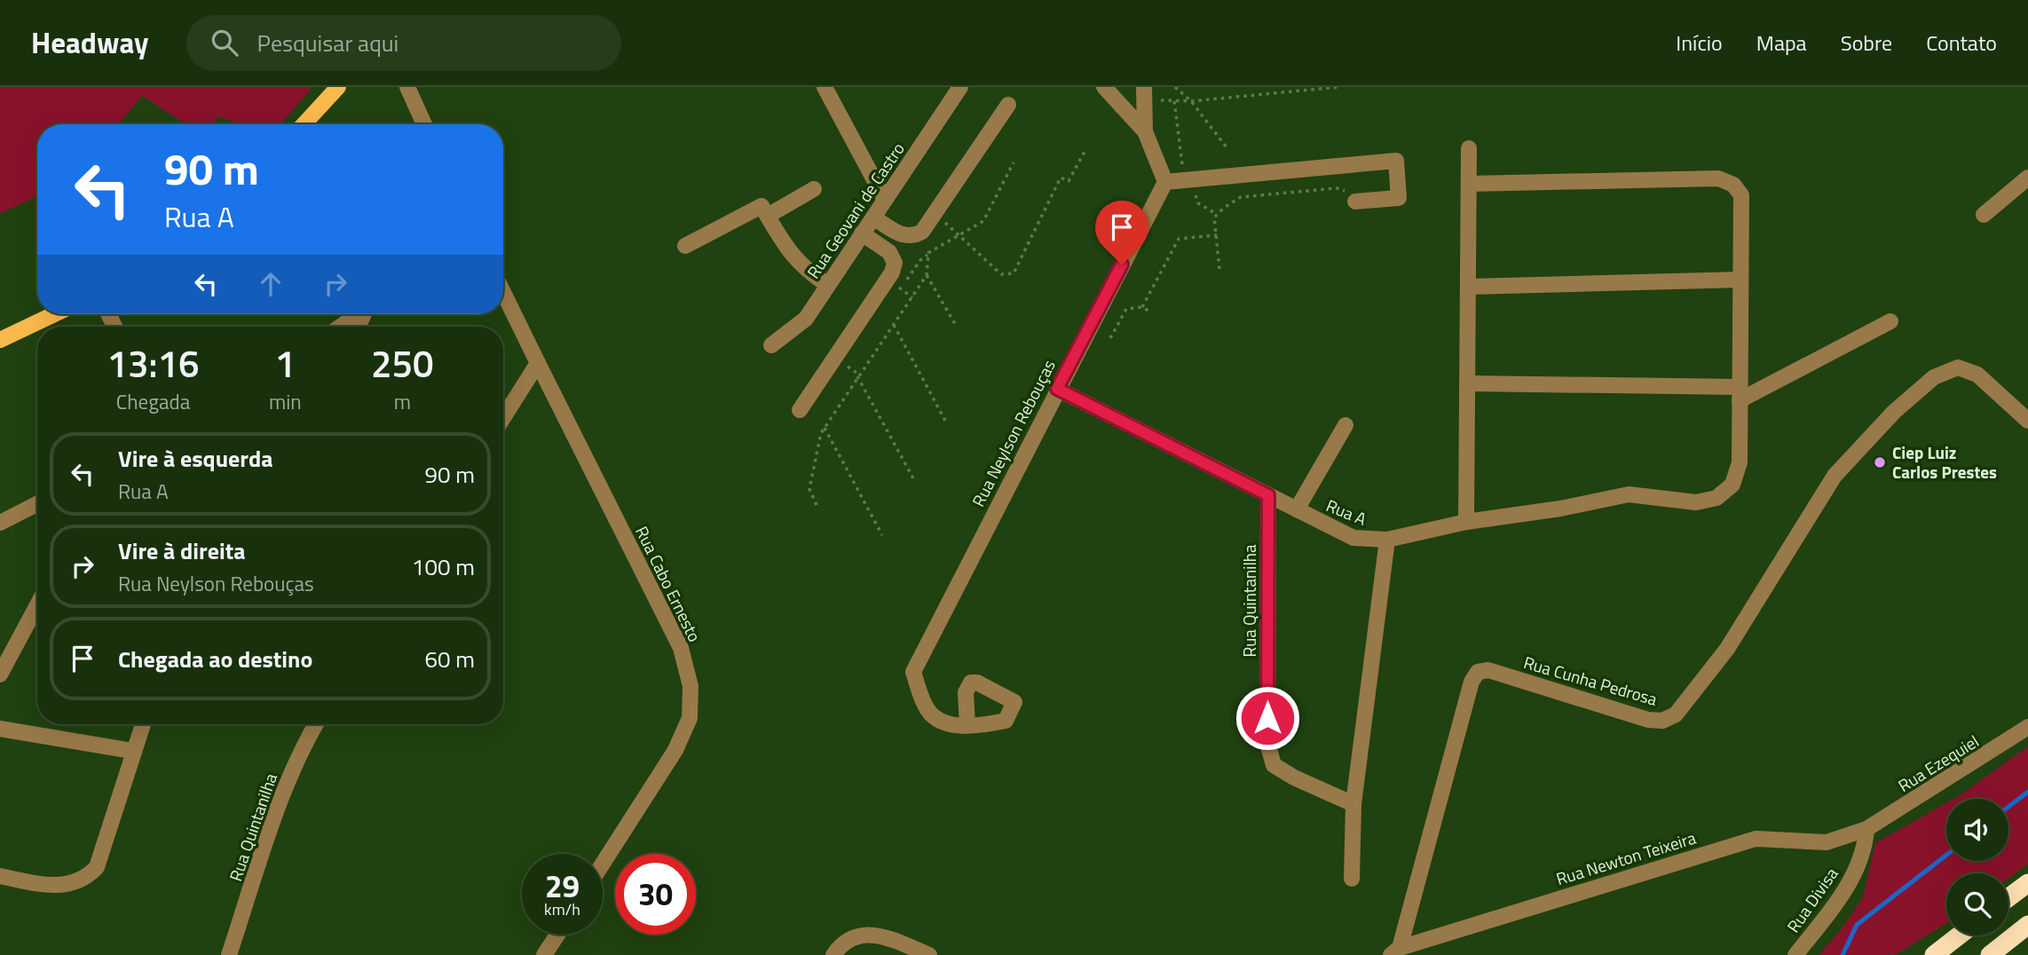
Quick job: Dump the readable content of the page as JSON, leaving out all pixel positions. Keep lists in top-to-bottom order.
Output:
{
  "streets": {
    "street": [
      "Rua Geovani de Castro",
      "Rua Neylson Rebouças",
      "Rua A",
      "Rua Cabo Ernesto",
      "Rua Quintanilha",
      "Rua Cunha Pedrosa",
      "Rua Ezequiel",
      "Rua Newton Teixeira",
      "Rua Divisa"
    ]
  },
  "crossings": [
    ["Rua Neylson Rebouças", "Rua A"],
    ["Rua A", "Rua Quintanilha"],
    ["Rua Cunha Pedrosa", "Rua Newton Teixeira"],
    ["Rua Ezequiel", "Rua Newton Teixeira"],
    ["Rua Ezequiel", "Rua Divisa"],
    ["Rua Newton Teixeira", "Rua Divisa"]
  ],
  "places": ["Ciep Luiz Carlos Prestes"],
  "page": {
    "header": "Headway",
    "search": "Pesquisar aqui",
    "nav": [
      "Início",
      "Mapa",
      "Sobre",
      "Contato"
    ],
    "turn": ["90 m", "Rua A"],
    "eta": [
      "13:16",
      "Chegada",
      "1",
      "min",
      "250",
      "m"
    ],
    "list": [
      {
        "name": "Vire à esquerda",
        "note": "Rua A",
        "value": "90 m"
      },
      {
        "name": "Vire à direita",
        "note": "Rua Neylson Rebouças",
        "value": "100 m"
      },
      {
        "name": "Chegada ao destino",
        "value": "60 m"
      }
    ],
    "speed": "29 km/h",
    "limit": "30"
  }
}
